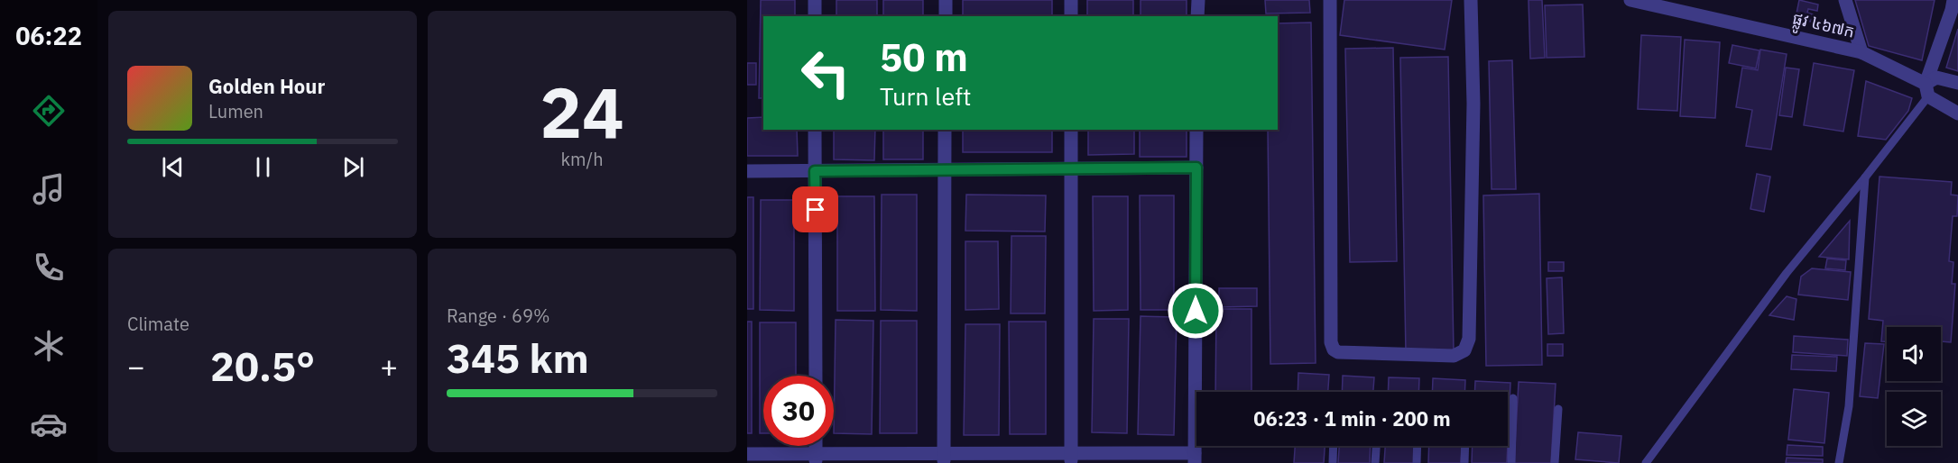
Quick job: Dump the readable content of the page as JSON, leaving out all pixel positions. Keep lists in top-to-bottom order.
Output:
{
  "streets": {
    "street": ["ផ្លូវ ៤៦៧ក"]
  },
  "page": {
    "tabs": "06:22",
    "tile": [
      ["24", "km/h"],
      "Climate",
      ["Range · 69%", "345 km"]
    ],
    "turn": ["50 m", "Turn left"],
    "song": ["Golden Hour", "Lumen"],
    "heat": ["−", "20.5°", "+"],
    "limit": "30",
    "trip": "06:23 · 1 min · 200 m"
  }
}
